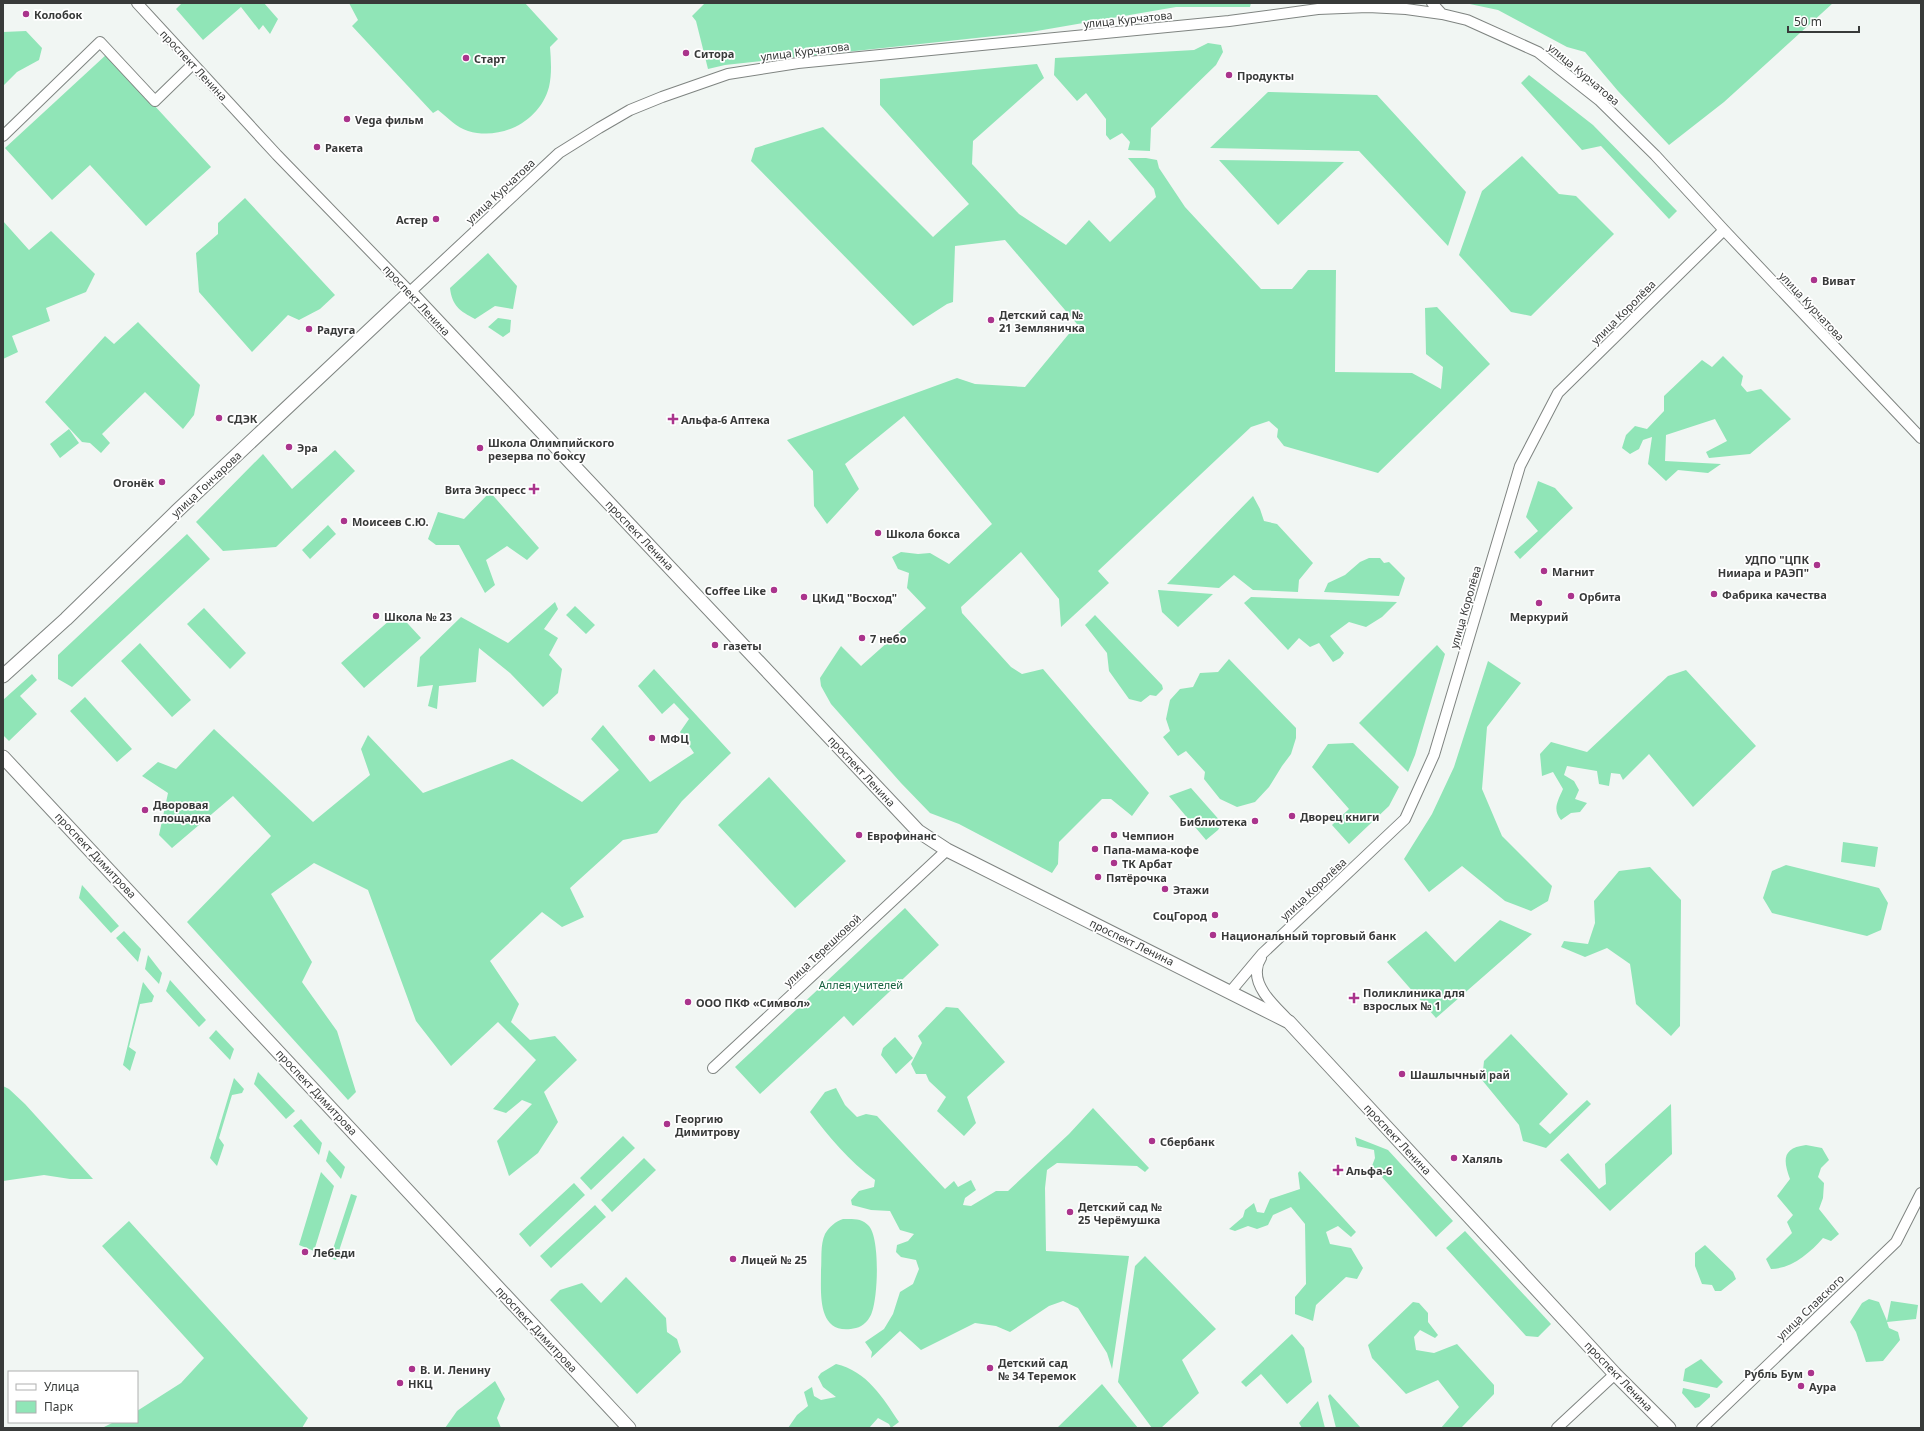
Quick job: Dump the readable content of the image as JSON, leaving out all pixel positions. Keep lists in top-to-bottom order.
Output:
{
  "streets": {
    "main road": ["проспект Ленина", "улица Гончарова", "проспект Димитрова"],
    "street": [
      "улица Курчатова",
      "улица Королёва",
      "улица Терешковой",
      "улица Славского"
    ]
  },
  "crossings": [
    ["улица Курчатова", "проспект Ленина"],
    ["улица Курчатова", "улица Королёва"],
    ["улица Курчатова", "улица Гончарова"],
    ["проспект Ленина", "улица Королёва"],
    ["проспект Ленина", "улица Гончарова"],
    ["проспект Ленина", "улица Терешковой"]
  ],
  "parks": ["Аллея учителей"],
  "places": {
    "other": [
      "Колобок",
      "Ситора",
      "Старт",
      "Продукты",
      "Vega фильм",
      "Ракета",
      "Астер",
      "Виват",
      "Детский сад № 21 Земляничка",
      "Радуга",
      "СДЭК",
      "Эра",
      "Школа Олимпийского резерва по боксу",
      "Огонёк",
      "Моисеев С.Ю.",
      "Школа бокса",
      "УДПО \"ЦПК Нииара и РАЭП\"",
      "Магнит",
      "Coffee Like",
      "Фабрика качества",
      "Орбита",
      "ЦКиД \"Восход\"",
      "Меркурий",
      "Школа № 23",
      "7 небо",
      "газеты",
      "МФЦ",
      "Дворовая площадка",
      "Дворец книги",
      "Библиотека",
      "Еврофинанс",
      "Чемпион",
      "Папа-мама-кофе",
      "ТК Арбат",
      "Пятёрочка",
      "Этажи",
      "СоцГород",
      "Национальный торговый банк",
      "ООО ПКФ «Символ»",
      "Шашлычный рай",
      "Георгию Димитрову",
      "Сбербанк",
      "Халяль",
      "Детский сад № 25 Черёмушка",
      "Лебеди",
      "Лицей № 25",
      "Детский сад № 34 Теремок",
      "В. И. Ленину",
      "Рубль Бум",
      "НКЦ",
      "Аура"
    ],
    "health": [
      "Альфа-6 Аптека",
      "Вита Экспресс",
      "Поликлиника для взрослых № 1",
      "Альфа-6"
    ]
  },
  "legend": ["Улица", "Парк"],
  "scale_bar": "50 m"
}
